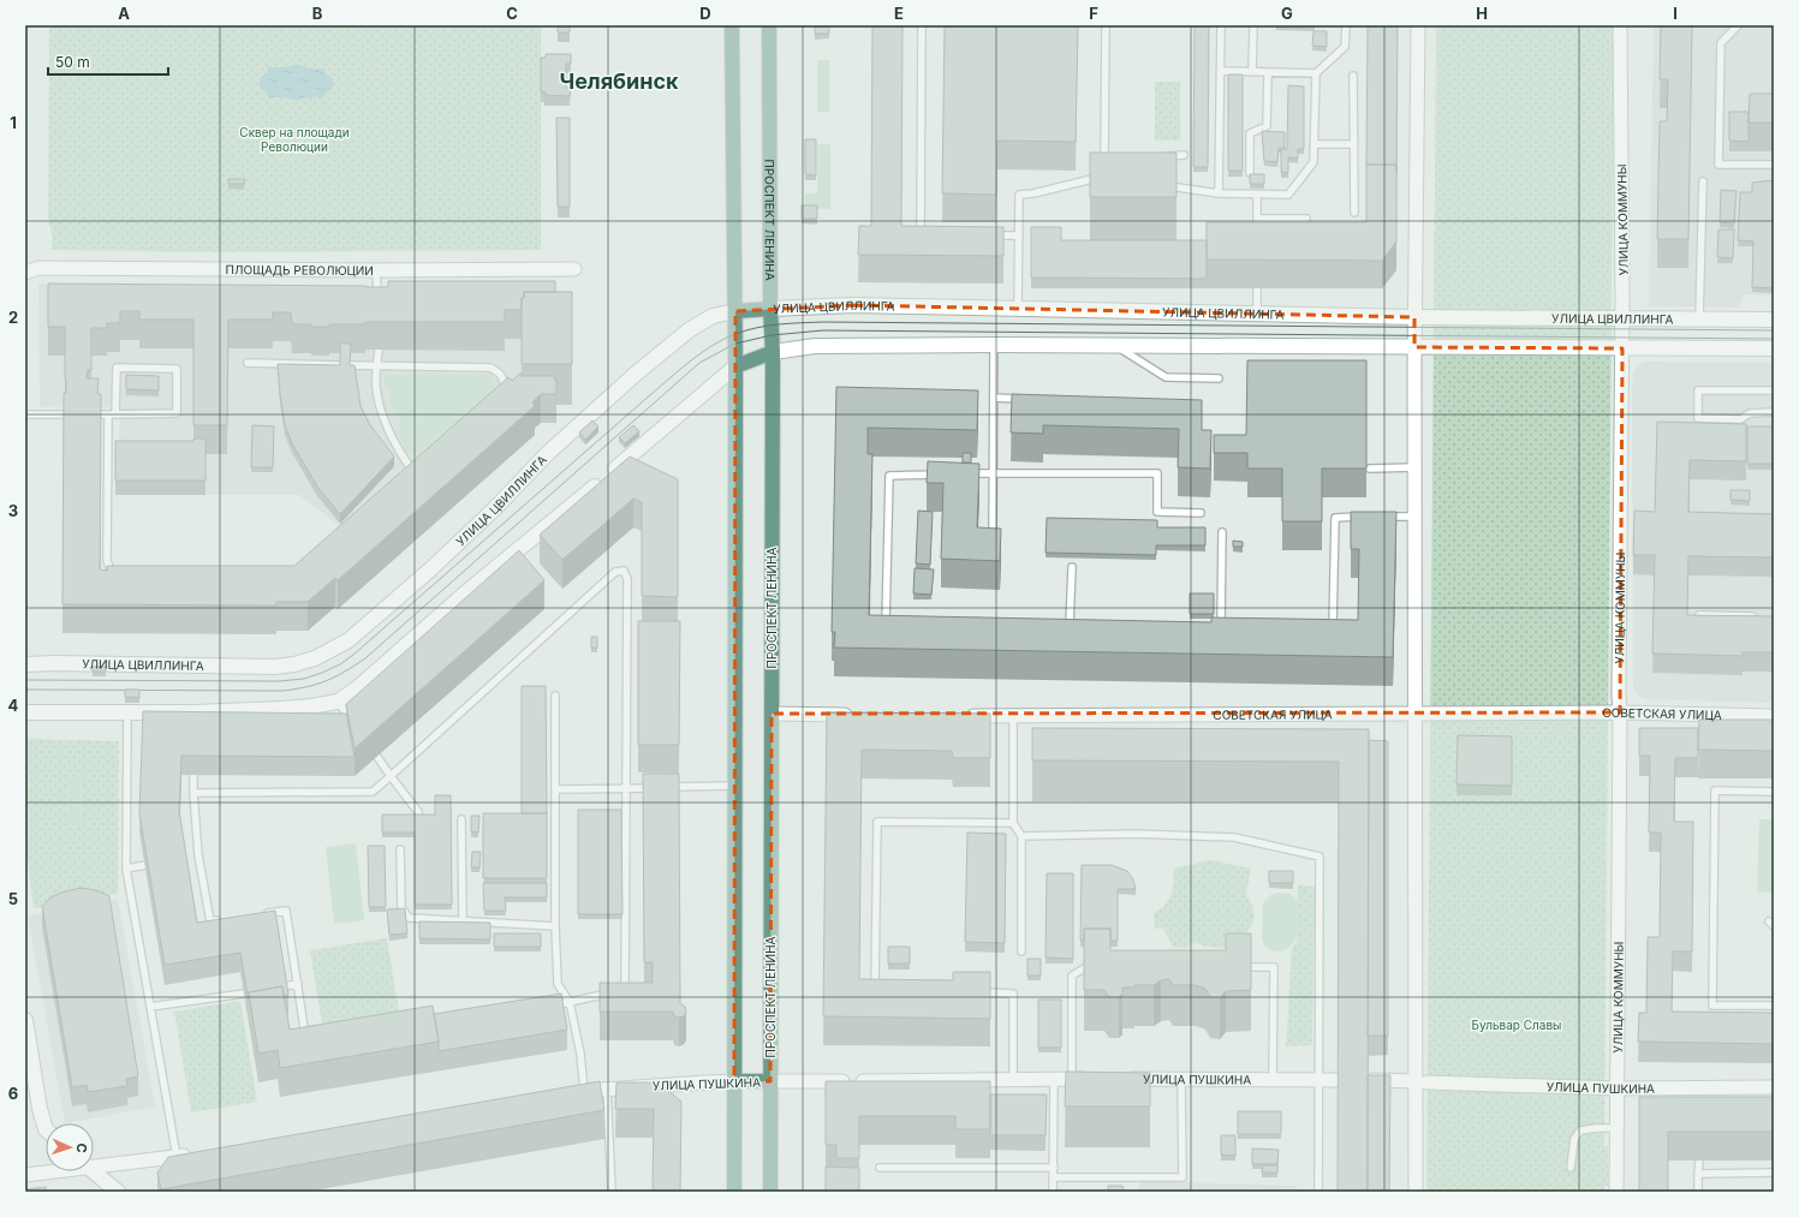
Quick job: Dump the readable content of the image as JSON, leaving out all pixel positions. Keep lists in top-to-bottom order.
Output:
{
  "streets": {
    "main road": ["ПРОСПЕКТ ЛЕНИНА", "УЛИЦА ЦВИЛЛИНГА", "УЛИЦА ПУШКИНА"],
    "street": ["УЛИЦА КОММУНЫ", "ПЛОЩАДЬ РЕВОЛЮЦИИ", "СОВЕТСКАЯ УЛИЦА"]
  },
  "crossings": [
    ["ПРОСПЕКТ ЛЕНИНА", "УЛИЦА ЦВИЛЛИНГА"],
    ["ПРОСПЕКТ ЛЕНИНА", "УЛИЦА ПУШКИНА"],
    ["УЛИЦА КОММУНЫ", "УЛИЦА ЦВИЛЛИНГА"],
    ["УЛИЦА КОММУНЫ", "СОВЕТСКАЯ УЛИЦА"],
    ["УЛИЦА КОММУНЫ", "УЛИЦА ПУШКИНА"]
  ],
  "districts": ["Челябинск"],
  "parks": ["Сквер на площади Революции", "Бульвар Славы"],
  "scale_bar": "50 m",
  "north": "right",
  "grid": {
    "columns": [
      "A",
      "B",
      "C",
      "D",
      "E",
      "F",
      "G",
      "H",
      "I"
    ],
    "rows": [
      "1",
      "2",
      "3",
      "4",
      "5",
      "6"
    ]
  }
}
